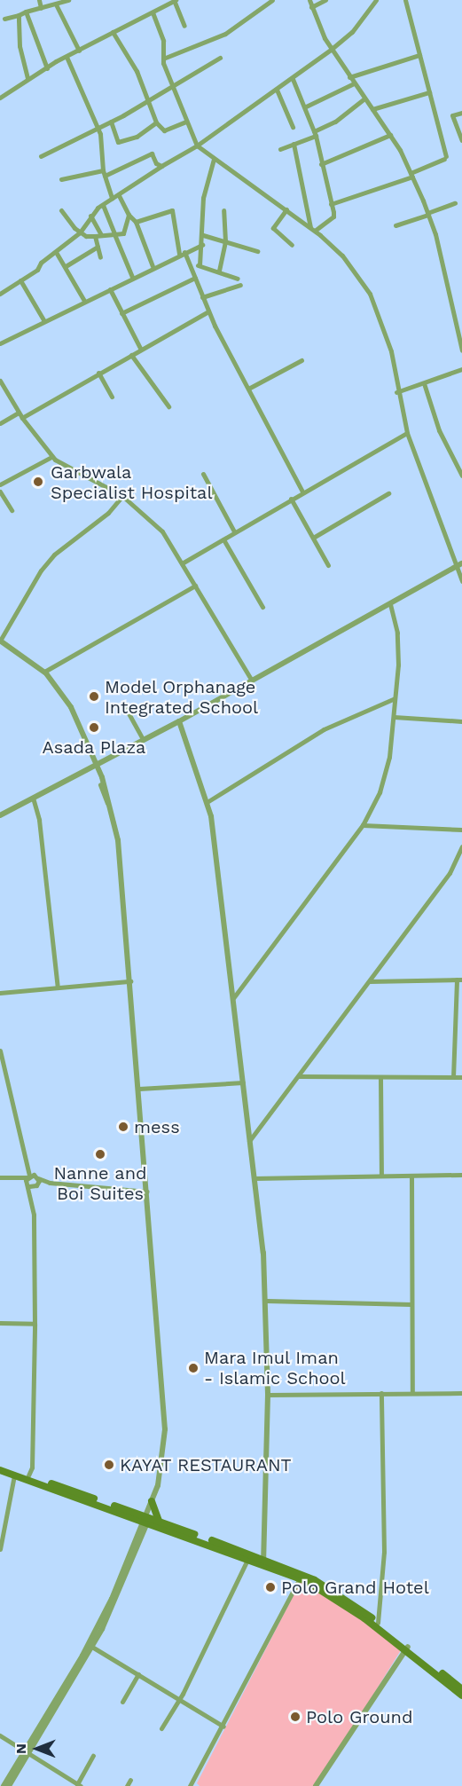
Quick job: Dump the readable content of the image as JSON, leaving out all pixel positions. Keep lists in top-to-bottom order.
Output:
{
  "places": [
    "Garbwala Specialist Hospital",
    "Model Orphanage Integrated School",
    "Asada Plaza",
    "mess",
    "Nanne and Boi Suites",
    "Mara Imul Iman - Islamic School",
    "KAYAT RESTAURANT",
    "Polo Grand Hotel",
    "Polo Ground"
  ],
  "north": "left"
}
